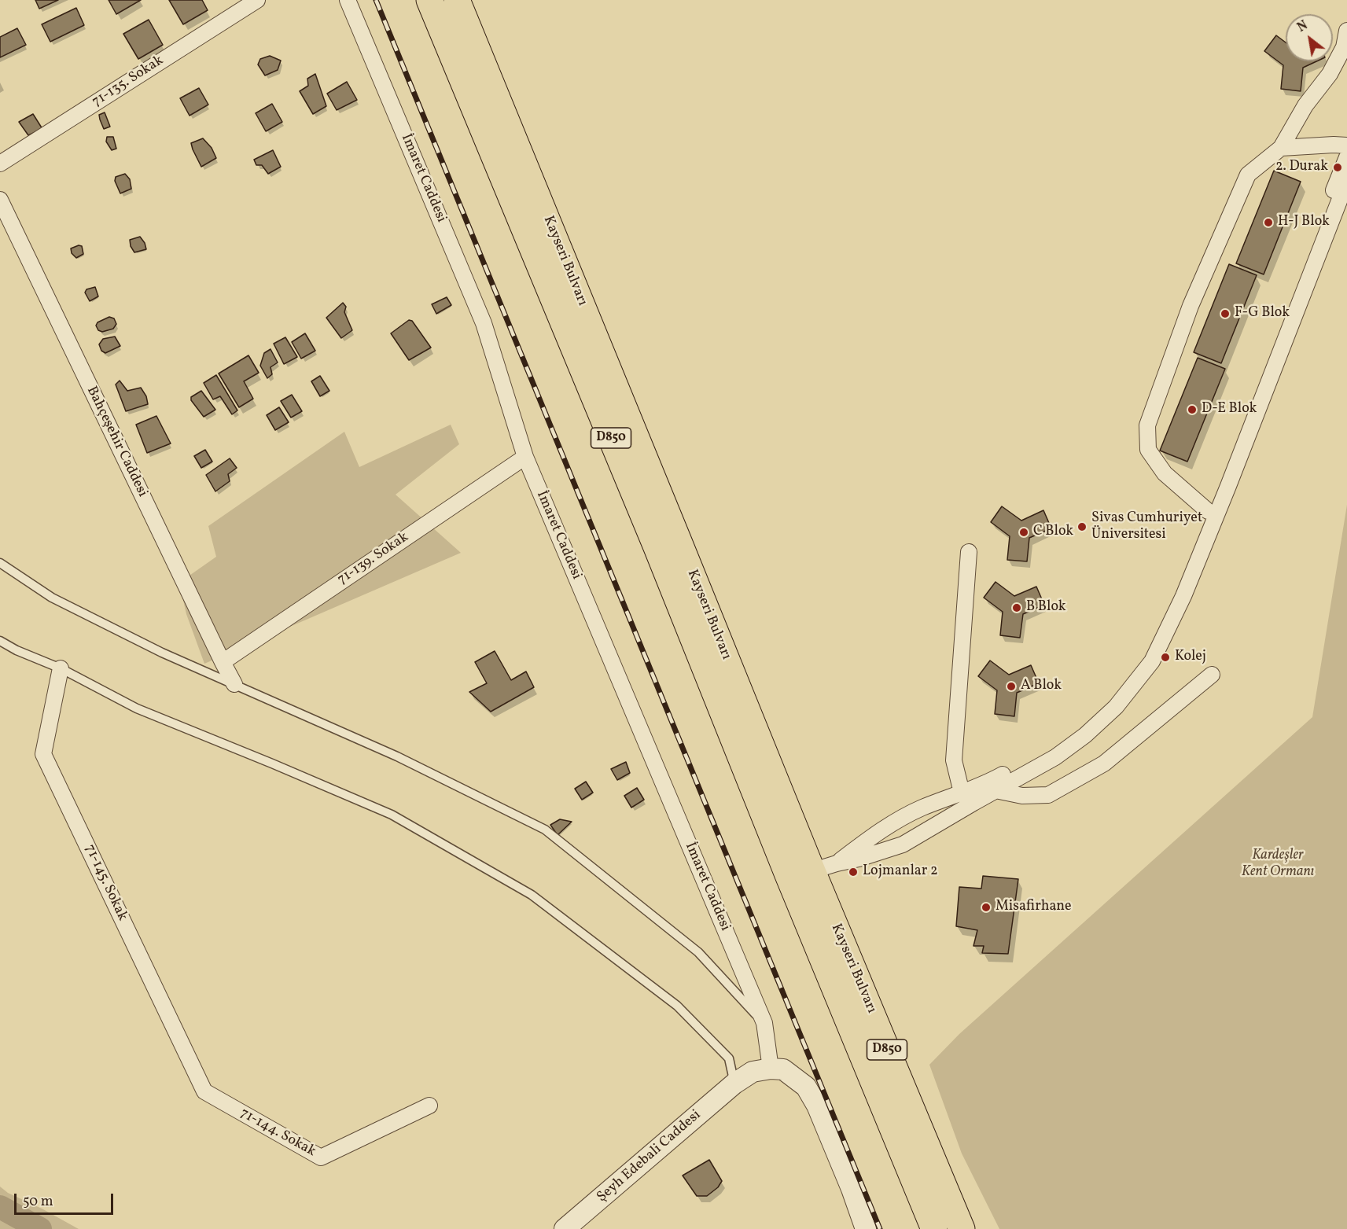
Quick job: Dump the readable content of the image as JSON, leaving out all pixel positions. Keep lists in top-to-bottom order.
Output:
{
  "streets": {
    "highway": ["Kayseri Bulvarı", "D850"],
    "street": [
      "71-135. Sokak",
      "İmaret Caddesi",
      "Bahçeşehir Caddesi",
      "71-139. Sokak",
      "71-145. Sokak",
      "71-144. Sokak",
      "Şeyh Edebali Caddesi"
    ]
  },
  "crossings": [
    ["İmaret Caddesi", "71-139. Sokak"],
    ["İmaret Caddesi", "Şeyh Edebali Caddesi"],
    ["Bahçeşehir Caddesi", "71-139. Sokak"],
    ["71-145. Sokak", "71-144. Sokak"]
  ],
  "parks": ["Kardeşler Kent Ormanı"],
  "places": [
    "2. Durak",
    "H-J Blok",
    "F-G Blok",
    "D-E Blok",
    "Sivas Cumhuriyet Üniversitesi",
    "C Blok",
    "B Blok",
    "Kolej",
    "A Blok",
    "Lojmanlar 2",
    "Misafirhane"
  ],
  "scale_bar": "50 m",
  "north": "top left"
}
